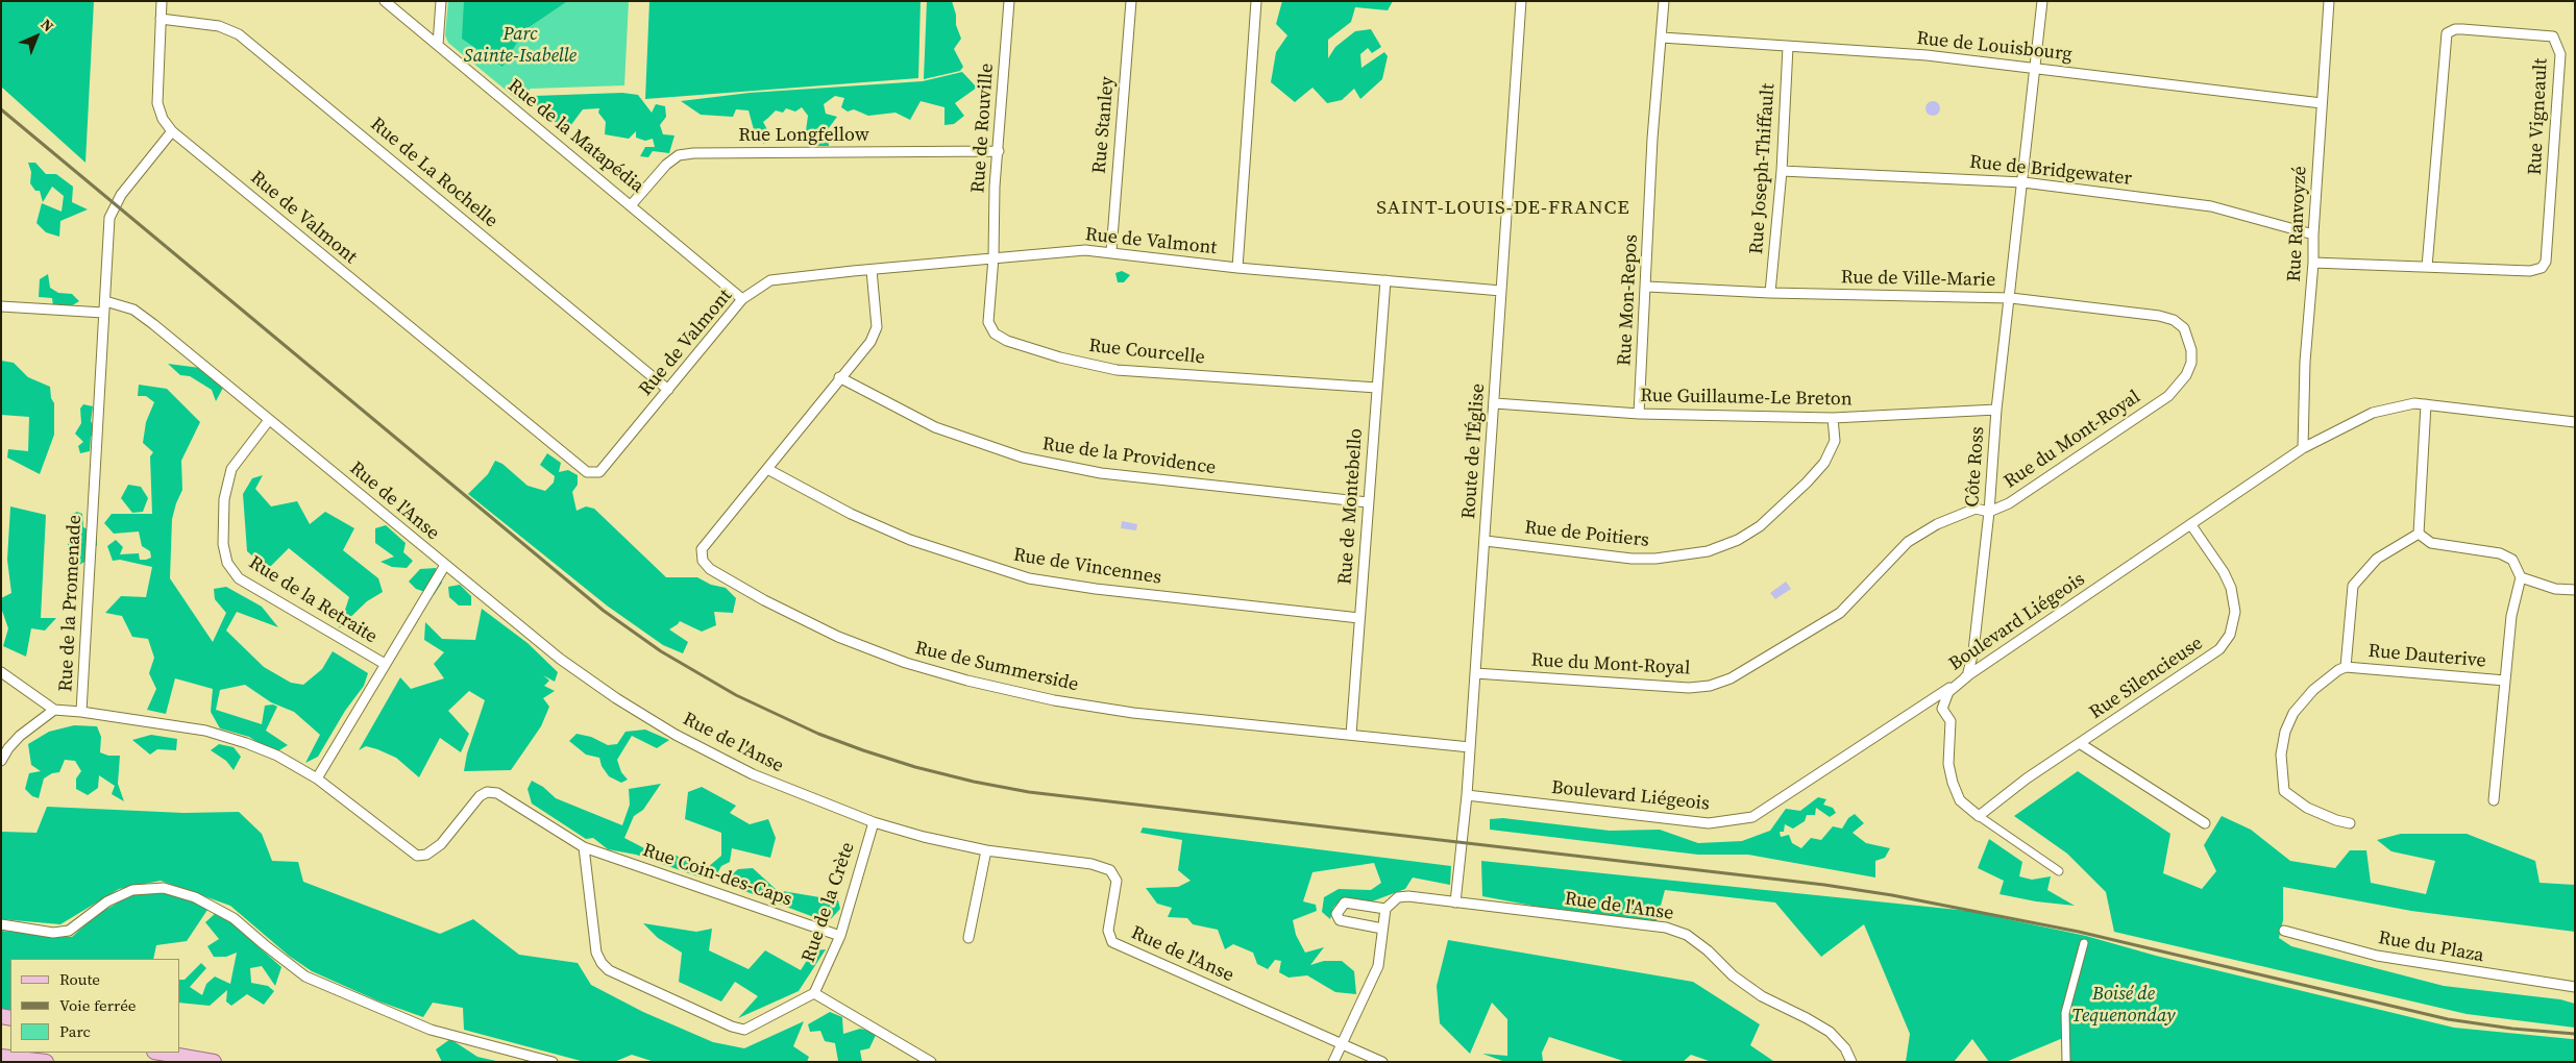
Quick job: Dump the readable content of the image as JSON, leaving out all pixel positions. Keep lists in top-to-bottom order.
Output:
{
  "streets": {
    "street": [
      "Rue de Louisbourg",
      "Rue Vigneault",
      "Rue Stanley",
      "Rue de Rouville",
      "Rue Longfellow",
      "Rue de la Matapédia",
      "Rue Joseph-Thiffault",
      "Rue de Bridgewater",
      "Rue de La Rochelle",
      "Rue de Valmont",
      "Rue Ranvoyzé",
      "Rue de Ville-Marie",
      "Rue Mon-Repos",
      "Rue Courcelle",
      "Rue Guillaume-Le Breton",
      "Rue du Mont-Royal",
      "Route de l'Église",
      "Rue de la Providence",
      "Côte Ross",
      "Rue de l'Anse",
      "Rue de Montebello",
      "Rue de Poitiers",
      "Rue de Vincennes",
      "Rue de la Retraite",
      "Rue de la Promenade",
      "Boulevard Liégeois",
      "Rue Dauterive",
      "Rue de Summerside",
      "Rue Silencieuse",
      "Rue Coin-des-Caps",
      "Rue de la Crète",
      "Rue du Plaza"
    ]
  },
  "crossings": [
    ["Rue de Louisbourg", "Rue Joseph-Thiffault"],
    ["Rue de Louisbourg", "Rue Ranvoyzé"],
    ["Rue de Louisbourg", "Rue Mon-Repos"],
    ["Rue de Louisbourg", "Côte Ross"],
    ["Rue Vigneault", "Rue Ranvoyzé"],
    ["Rue Stanley", "Rue de Valmont"],
    ["Rue de Rouville", "Rue Longfellow"],
    ["Rue de Rouville", "Rue de Valmont"],
    ["Rue de Rouville", "Rue Courcelle"],
    ["Rue Longfellow", "Rue de la Matapédia"],
    ["Rue de la Matapédia", "Rue de Valmont"],
    ["Rue Joseph-Thiffault", "Rue de Bridgewater"],
    ["Rue Joseph-Thiffault", "Rue de Ville-Marie"],
    ["Rue de Bridgewater", "Rue Ranvoyzé"],
    ["Rue de Bridgewater", "Côte Ross"],
    ["Rue de La Rochelle", "Rue de Valmont"],
    ["Rue de Valmont", "Rue Courcelle"],
    ["Rue de Valmont", "Route de l'Église"],
    ["Rue de Valmont", "Rue de Montebello"],
    ["Rue de Valmont", "Rue de la Promenade"],
    ["Rue de Valmont", "Rue de Summerside"],
    ["Rue Ranvoyzé", "Boulevard Liégeois"],
    ["Rue de Ville-Marie", "Rue Mon-Repos"],
    ["Rue de Ville-Marie", "Rue du Mont-Royal"],
    ["Rue de Ville-Marie", "Côte Ross"],
    ["Rue Mon-Repos", "Rue Guillaume-Le Breton"],
    ["Rue Courcelle", "Rue de Montebello"],
    ["Rue Guillaume-Le Breton", "Route de l'Église"],
    ["Rue Guillaume-Le Breton", "Côte Ross"],
    ["Rue Guillaume-Le Breton", "Rue de Poitiers"],
    ["Rue du Mont-Royal", "Route de l'Église"],
    ["Rue du Mont-Royal", "Côte Ross"],
    ["Route de l'Église", "Rue de l'Anse"],
    ["Route de l'Église", "Rue de Poitiers"],
    ["Route de l'Église", "Boulevard Liégeois"],
    ["Route de l'Église", "Rue de Summerside"],
    ["Rue de la Providence", "Rue de Montebello"],
    ["Rue de la Providence", "Rue de Summerside"],
    ["Côte Ross", "Boulevard Liégeois"],
    ["Rue de l'Anse", "Rue de la Retraite"],
    ["Rue de l'Anse", "Rue de la Promenade"],
    ["Rue de l'Anse", "Rue de la Crète"],
    ["Rue de Montebello", "Rue de Vincennes"],
    ["Rue de Montebello", "Rue de Summerside"],
    ["Rue de Vincennes", "Rue de Summerside"],
    ["Rue de la Promenade", "Rue Coin-des-Caps"],
    ["Boulevard Liégeois", "Rue Silencieuse"],
    ["Rue Coin-des-Caps", "Rue de la Crète"]
  ],
  "districts": ["SAINT-LOUIS-DE-FRANCE"],
  "parks": ["Parc Sainte-Isabelle", "Boisé de Tequenonday"],
  "legend": ["Route", "Voie ferrée", "Parc"],
  "north": "top right"
}
